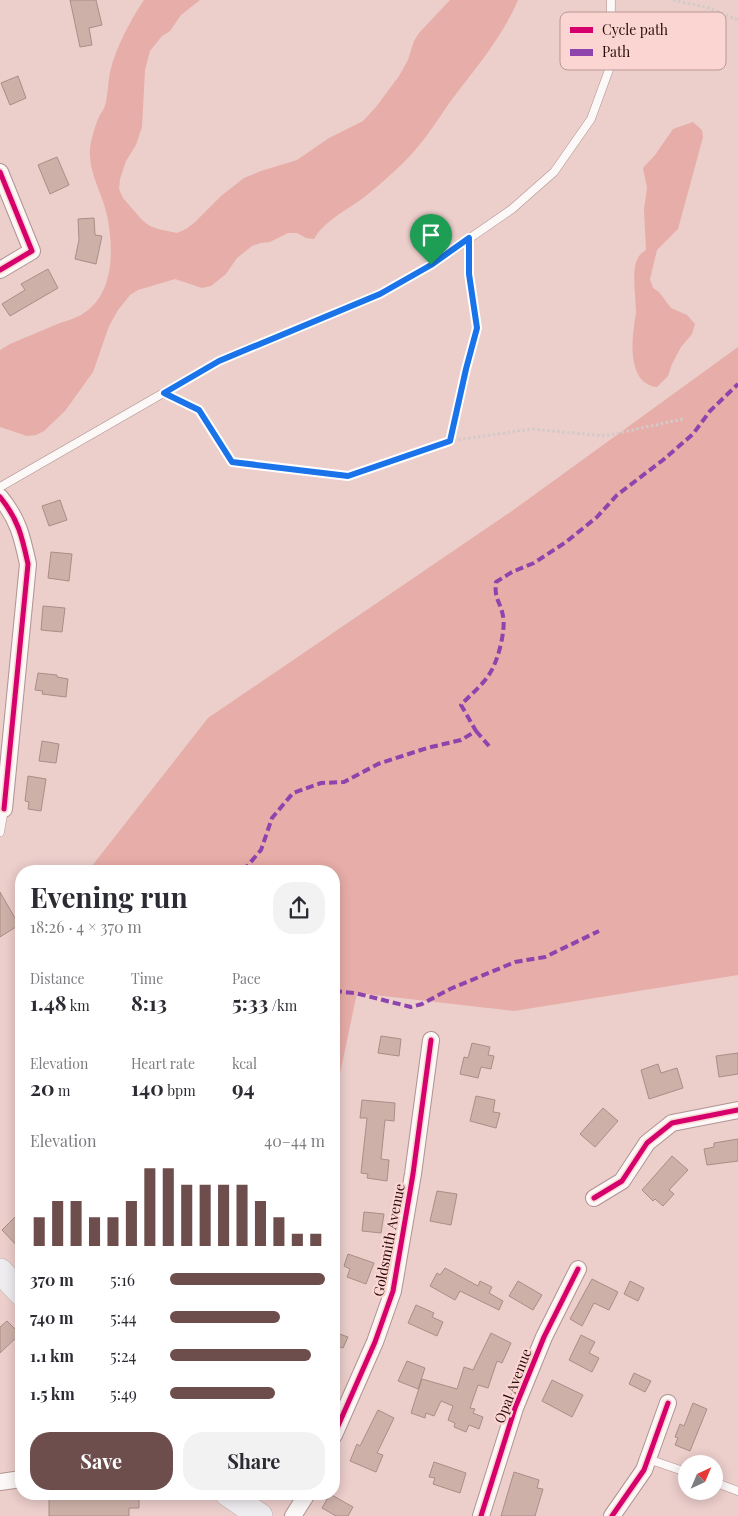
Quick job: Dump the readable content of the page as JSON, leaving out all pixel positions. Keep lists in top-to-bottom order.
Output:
{
  "streets": {
    "street": ["Goldsmith Avenue", "Opal Avenue"]
  },
  "legend": ["Cycle path", "Path"],
  "north": "top right",
  "page": {
    "heading": ["Evening run", "18:26 · 4 × 370 m"],
    "stats": [
      ["Distance", "1.48 km"],
      ["Time", "8:13"],
      ["Pace", "5:33 /km"],
      ["Elevation", "20 m"],
      ["Heart rate", "140 bpm"],
      ["kcal", "94"]
    ],
    "chart": ["Elevation", "40–44 m"],
    "list": [
      {
        "name": "370 m",
        "note": "5:16"
      },
      {
        "name": "740 m",
        "note": "5:44"
      },
      {
        "name": "1.1 km",
        "note": "5:24"
      },
      {
        "name": "1.5 km",
        "note": "5:49"
      }
    ],
    "buttons": ["Save", "Share"]
  }
}
